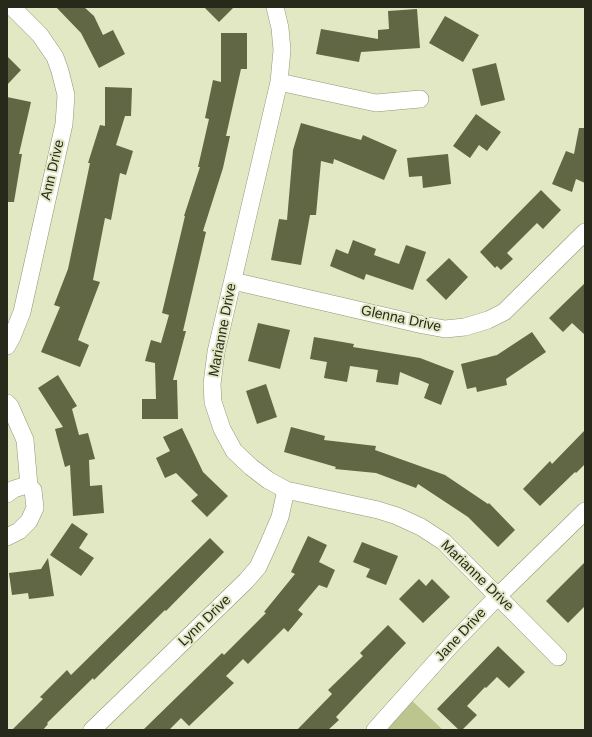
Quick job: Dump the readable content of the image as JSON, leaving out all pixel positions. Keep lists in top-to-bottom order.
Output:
{
  "streets": {
    "street": [
      "Ann Drive",
      "Glenna Drive",
      "Marianne Drive",
      "Lynn Drive",
      "Jane Drive"
    ]
  },
  "crossings": [
    ["Glenna Drive", "Marianne Drive"],
    ["Marianne Drive", "Lynn Drive"],
    ["Marianne Drive", "Jane Drive"]
  ]
}
